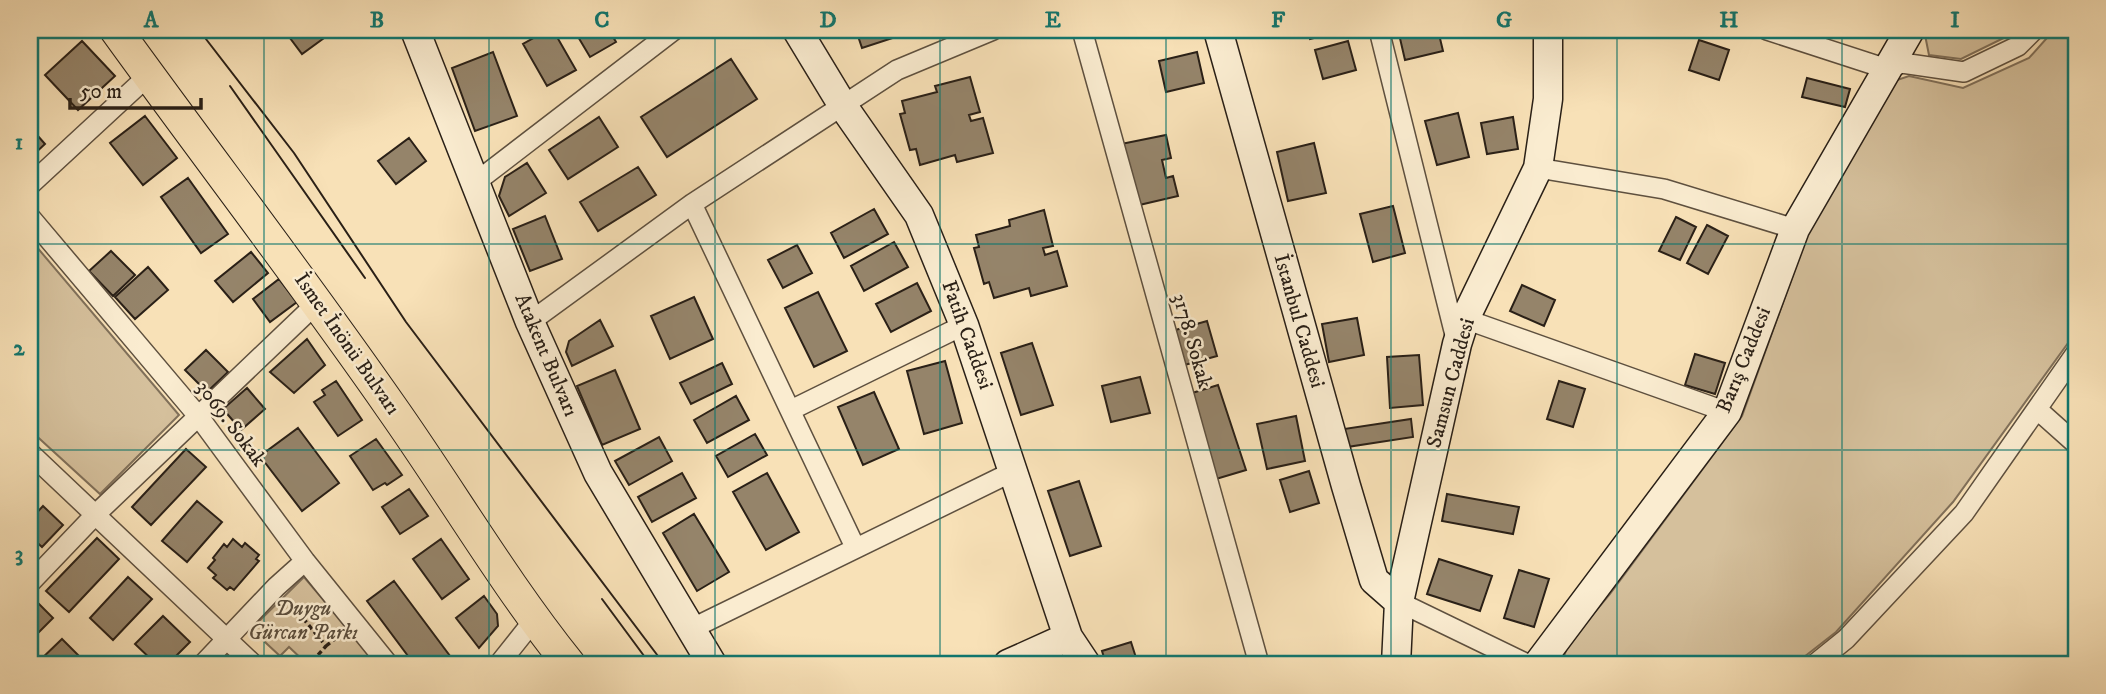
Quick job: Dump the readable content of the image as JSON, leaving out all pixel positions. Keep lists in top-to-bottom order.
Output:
{
  "streets": {
    "main road": ["İsmet İnönü Bulvarı"],
    "street": [
      "İstanbul Caddesi",
      "Fatih Caddesi",
      "3178. Sokak",
      "Atakent Bulvarı",
      "Barış Caddesi",
      "Samsun Caddesi",
      "3069. Sokak"
    ]
  },
  "crossings": [
    ["İstanbul Caddesi", "Samsun Caddesi"]
  ],
  "parks": ["Duygu Gürcan Parkı"],
  "scale_bar": "50 m",
  "grid": {
    "columns": [
      "A",
      "B",
      "C",
      "D",
      "E",
      "F",
      "G",
      "H",
      "I"
    ],
    "rows": ["1", "2", "3"]
  }
}
